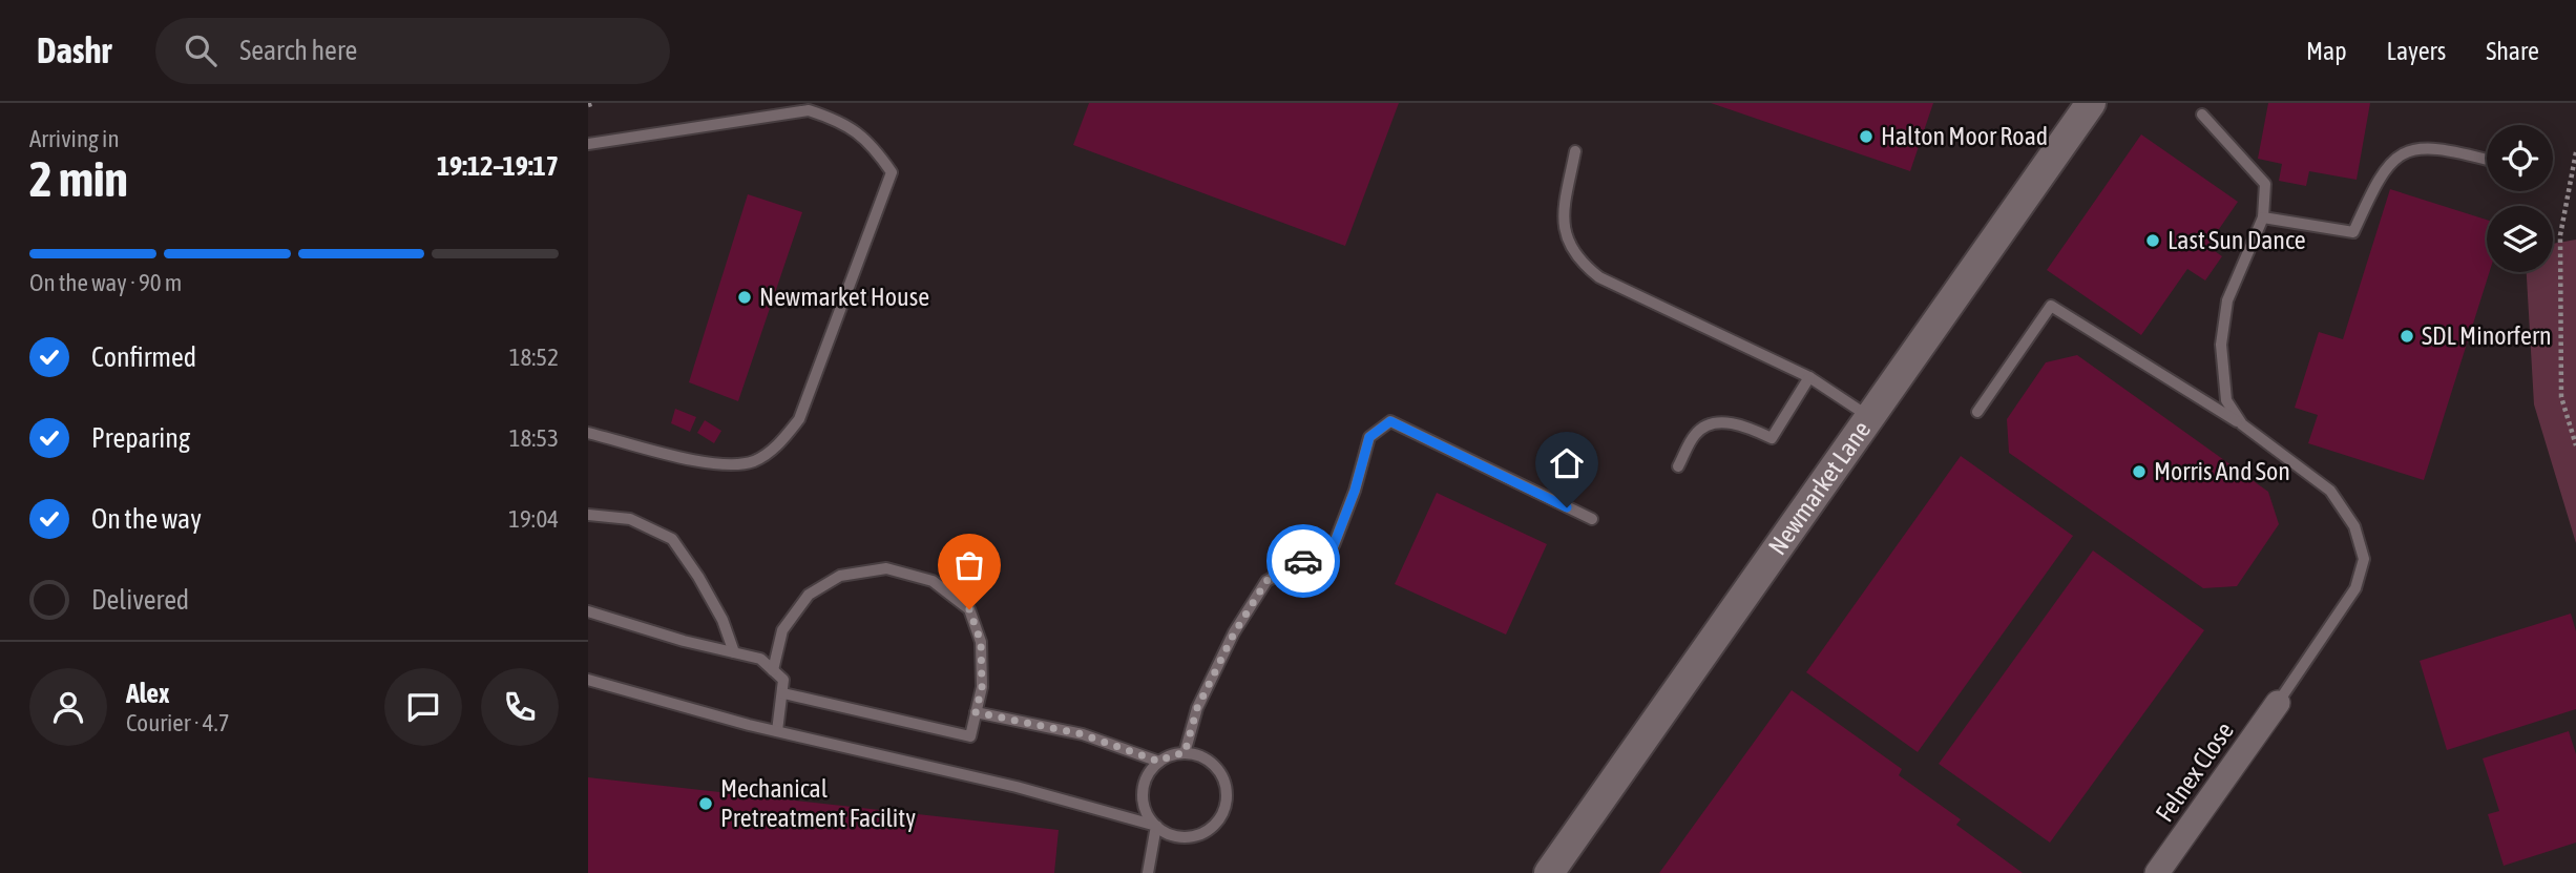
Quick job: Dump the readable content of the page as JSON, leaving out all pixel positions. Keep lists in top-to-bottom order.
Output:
{
  "streets": {
    "street": ["Newmarket Lane", "Felnex Close"]
  },
  "places": [
    "Halton Moor Road",
    "Last Sun Dance",
    "Newmarket House",
    "SDL Minorfern",
    "Morris And Son",
    "Mechanical Pretreatment Facility"
  ],
  "page": {
    "header": "Dashr",
    "search": "Search here",
    "nav": ["Map", "Layers", "Share"],
    "heading": ["2 min", "Arriving in", "19:12–19:17"],
    "panel": ["Alex", "Courier · 4.7"],
    "bar": "On the way · 90 m",
    "list": [
      ["Confirmed", "18:52"],
      ["Preparing", "18:53"],
      ["On the way", "19:04"],
      "Delivered"
    ]
  }
}
